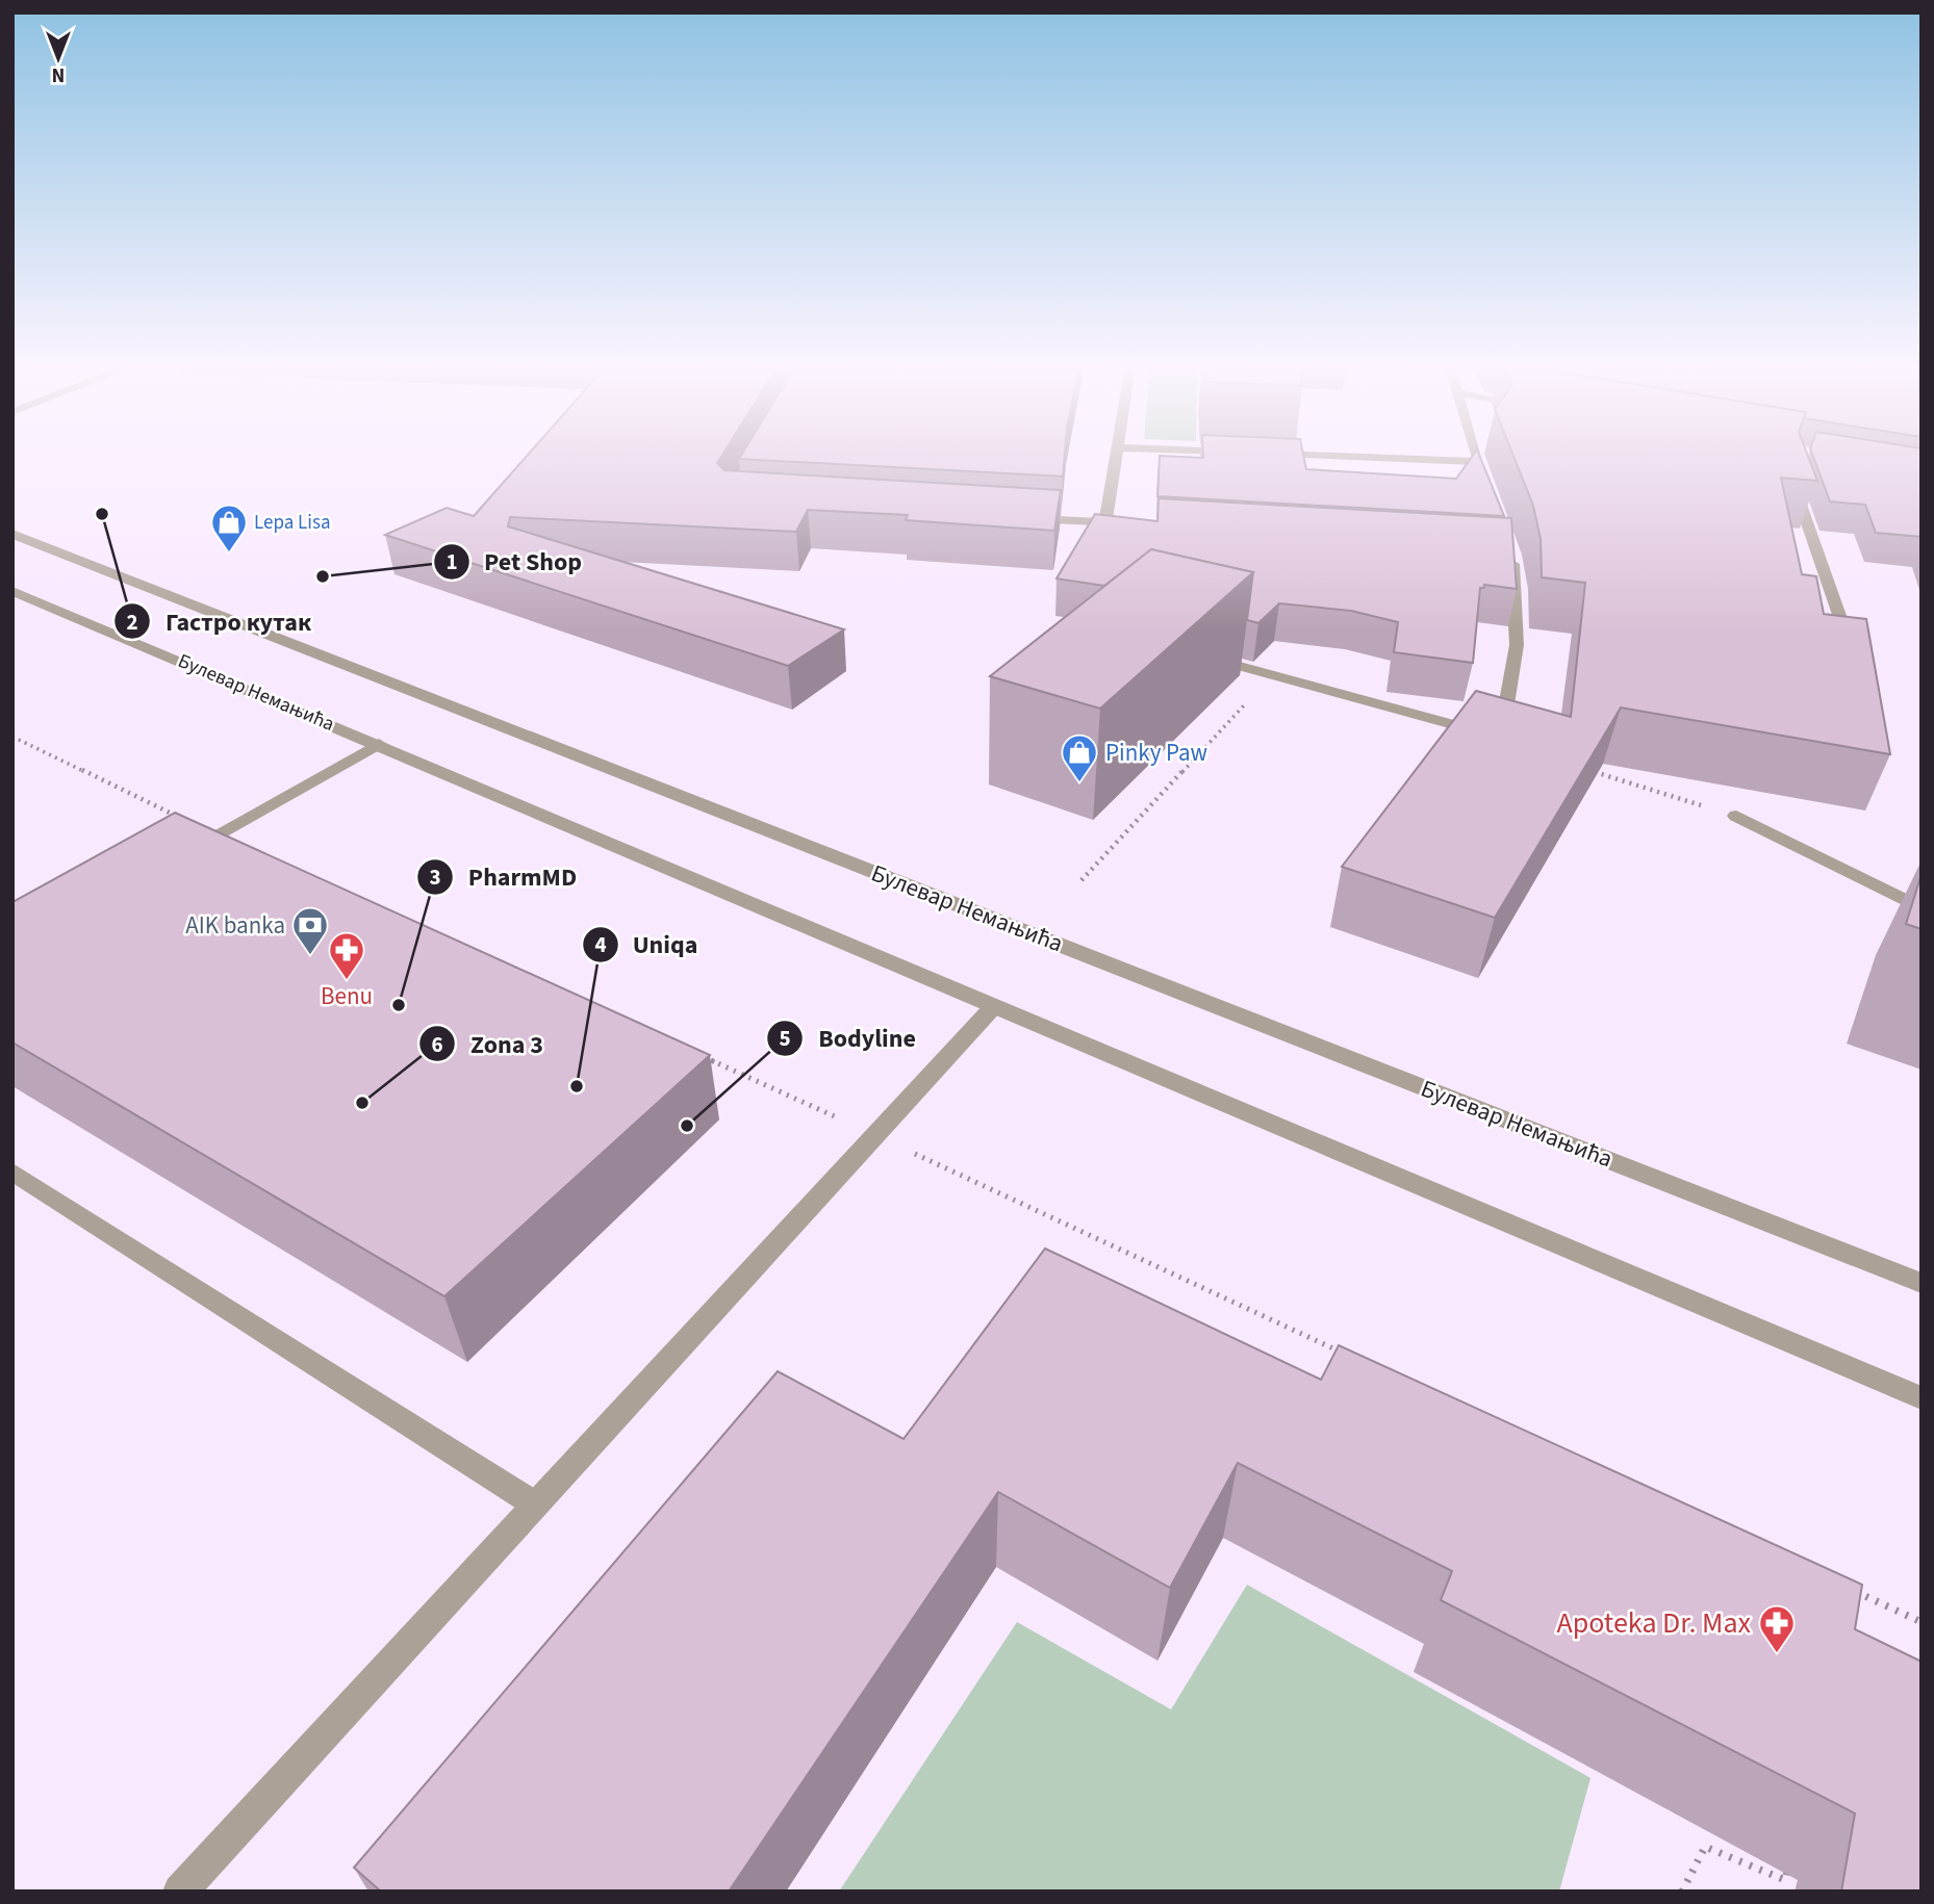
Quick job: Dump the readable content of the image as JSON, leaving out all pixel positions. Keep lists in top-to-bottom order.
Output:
{
  "streets": {
    "street": ["Булевар Немањића"]
  },
  "places": {
    "other": [
      "Гастро кутак",
      "Pet Shop",
      "PharmMD",
      "Uniqa",
      "Zona 3",
      "Bodyline"
    ],
    "shop": ["Lepa Lisa", "Pinky Paw"],
    "bank": ["AIK banka"],
    "pharmacy": ["Benu", "Apoteka Dr. Max"]
  },
  "north": "bottom"
}
